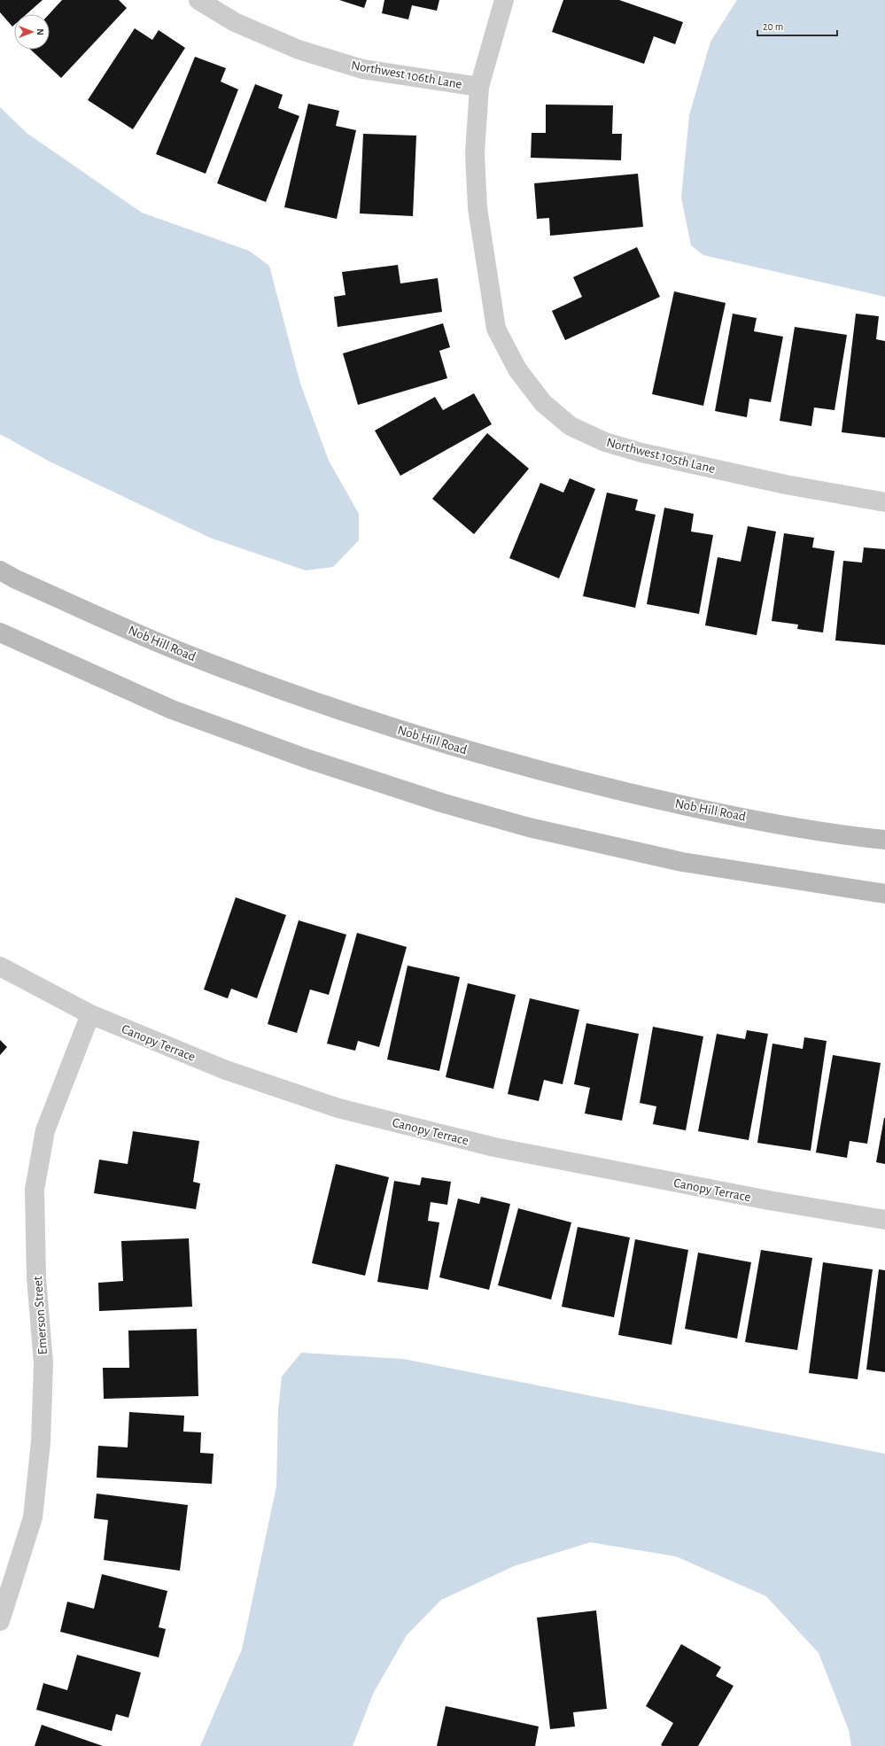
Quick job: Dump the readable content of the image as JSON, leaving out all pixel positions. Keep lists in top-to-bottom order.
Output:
{
  "streets": {
    "main road": ["Nob Hill Road"],
    "street": [
      "Northwest 106th Lane",
      "Northwest 105th Lane",
      "Canopy Terrace",
      "Emerson Street"
    ]
  },
  "crossings": [
    ["Northwest 106th Lane", "Northwest 105th Lane"],
    ["Canopy Terrace", "Emerson Street"]
  ],
  "scale_bar": "20 m",
  "north": "right"
}
